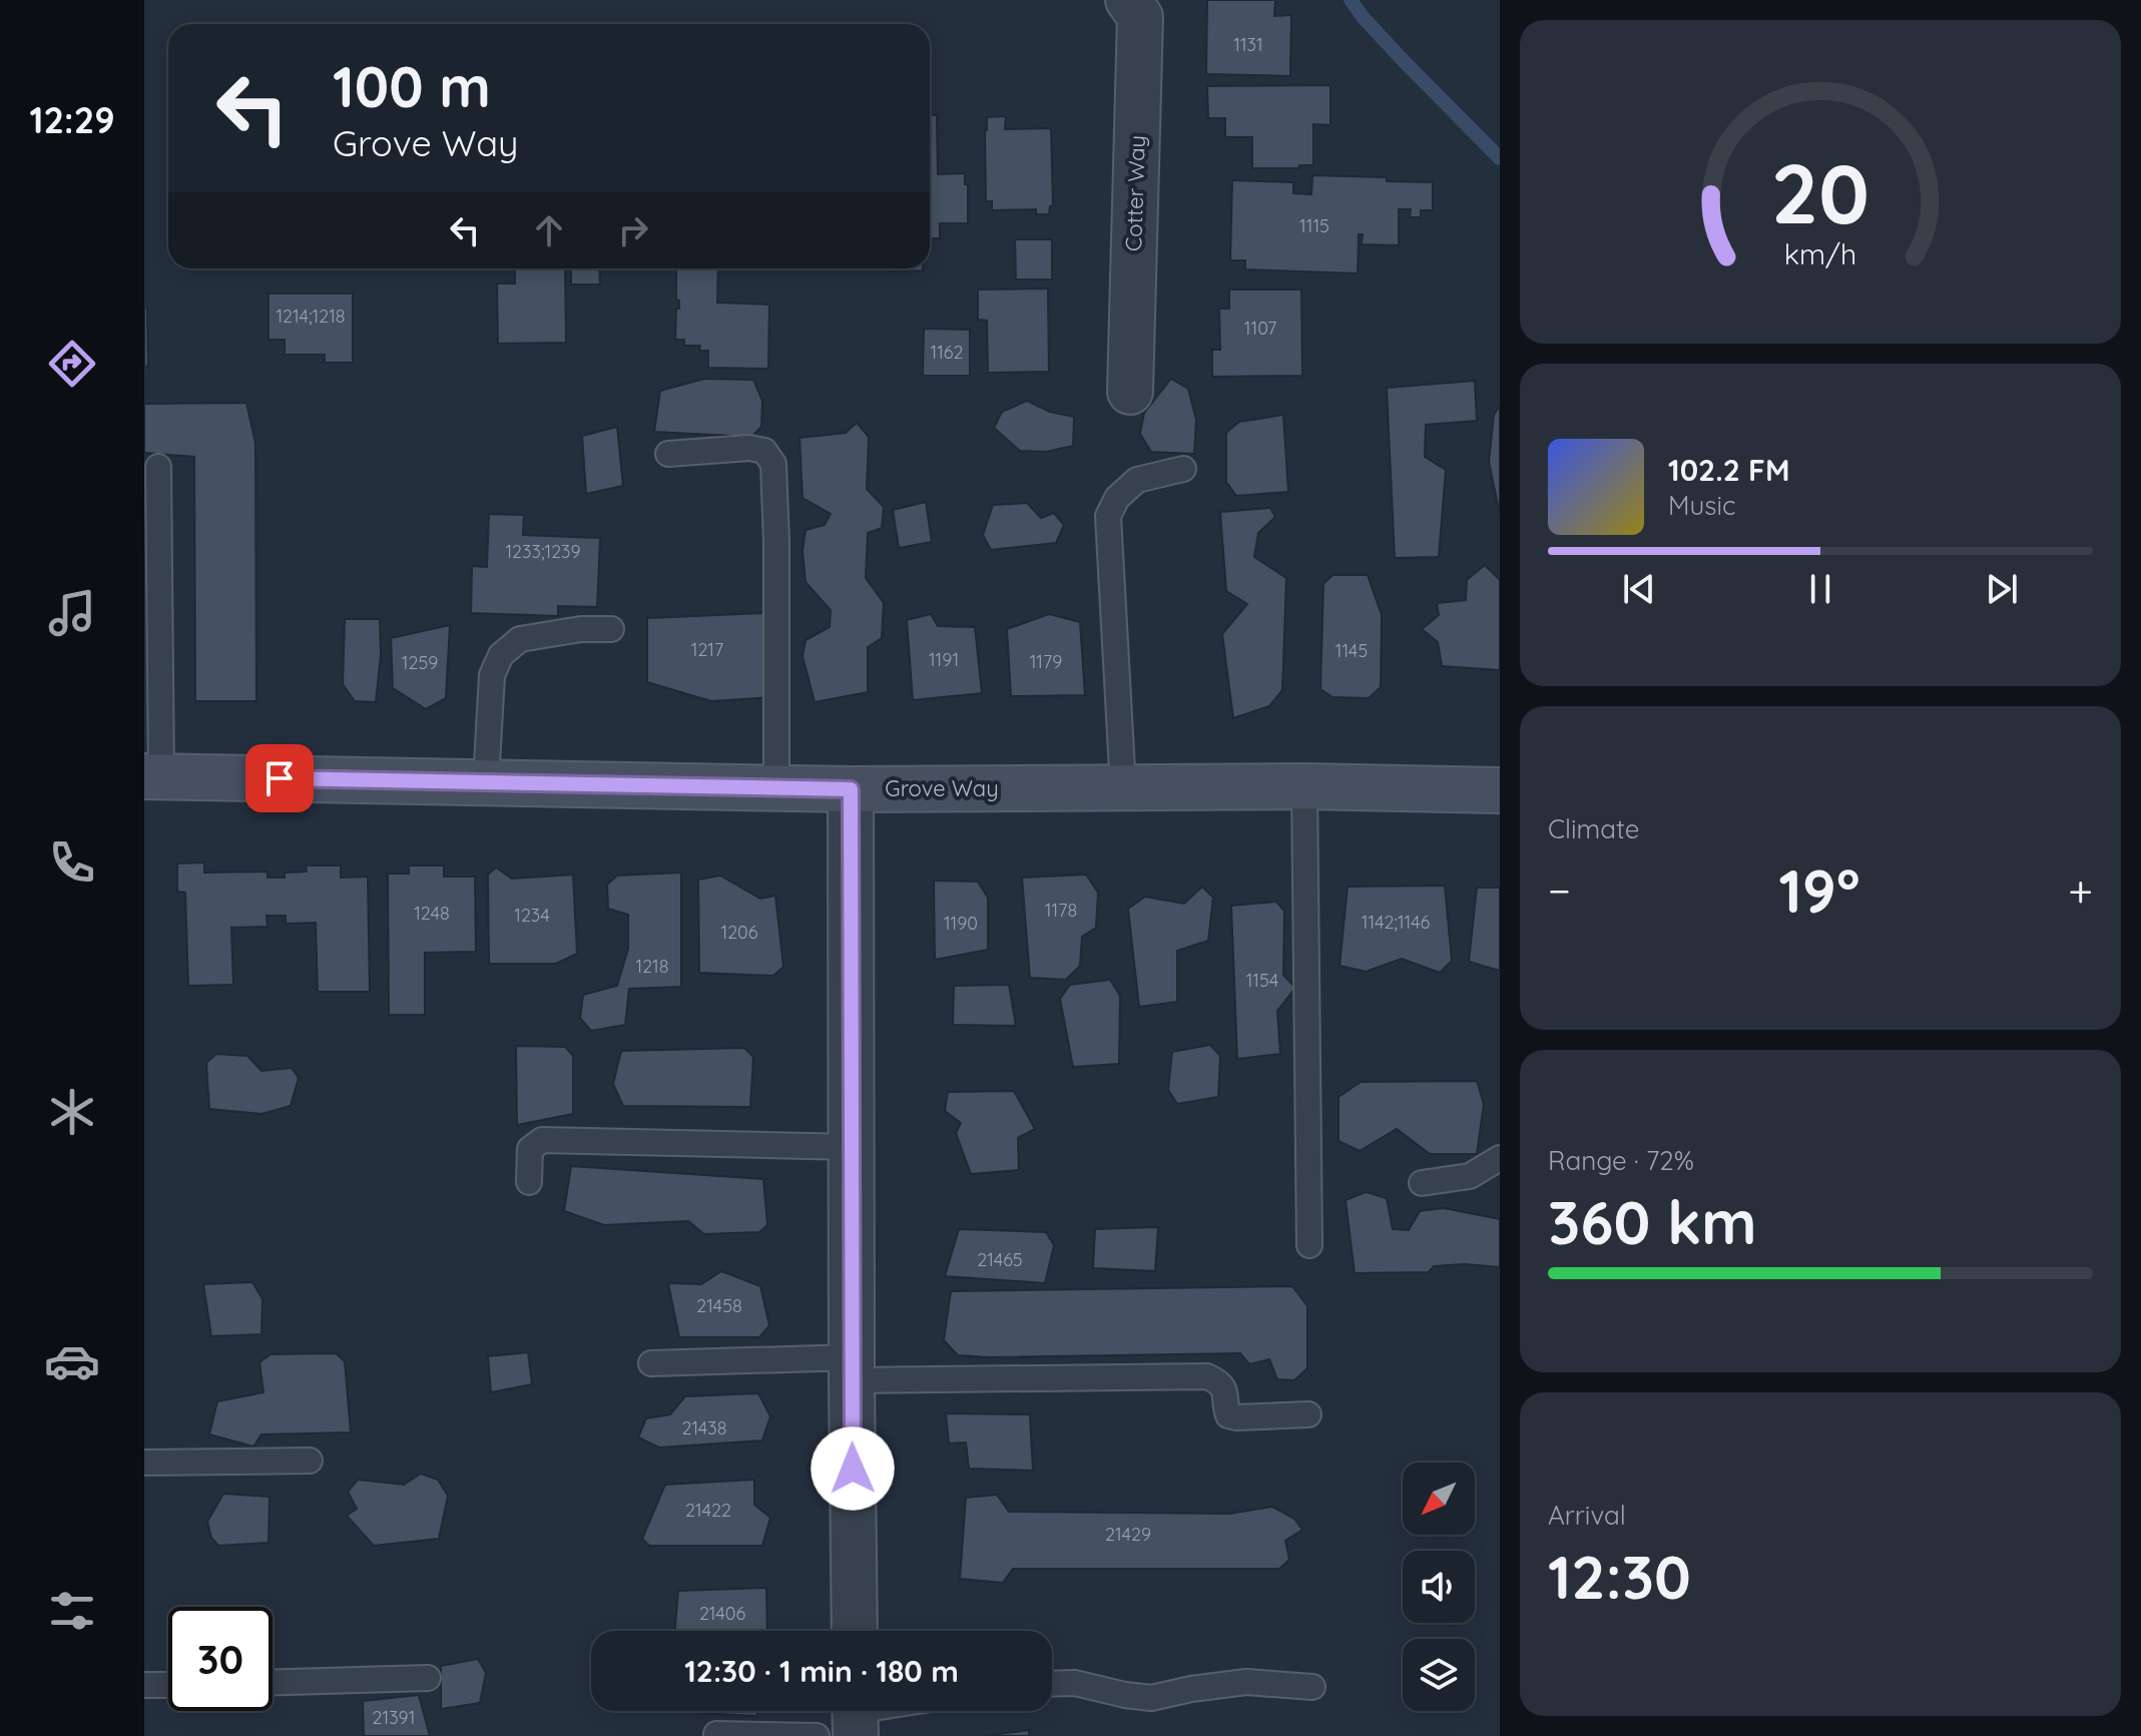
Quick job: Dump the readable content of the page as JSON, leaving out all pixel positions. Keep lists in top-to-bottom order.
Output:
{
  "streets": {
    "main road": ["Grove Way"],
    "street": ["Cotter Way"]
  },
  "house_numbers": [
    "1131",
    "1115",
    "1214;1218",
    "1107",
    "1162",
    "1233;1239",
    "1217",
    "1145",
    "1191",
    "1179",
    "1259",
    "1178",
    "1248",
    "1234",
    "1142;1146",
    "1190",
    "1206",
    "1218",
    "1154",
    "21465",
    "21458",
    "21438",
    "21422",
    "21429",
    "21406",
    "21391"
  ],
  "north": "bottom left",
  "page": {
    "tabs": "12:29",
    "turn": ["100 m", "Grove Way"],
    "song": ["102.2 FM", "Music"],
    "tile": [
      "Climate",
      ["Range · 72%", "360 km"],
      ["Arrival", "12:30"]
    ],
    "heat": ["−", "19°", "+"],
    "limit": "30",
    "trip": "12:30 · 1 min · 180 m",
    "gauge": ["20", "km/h"]
  }
}
